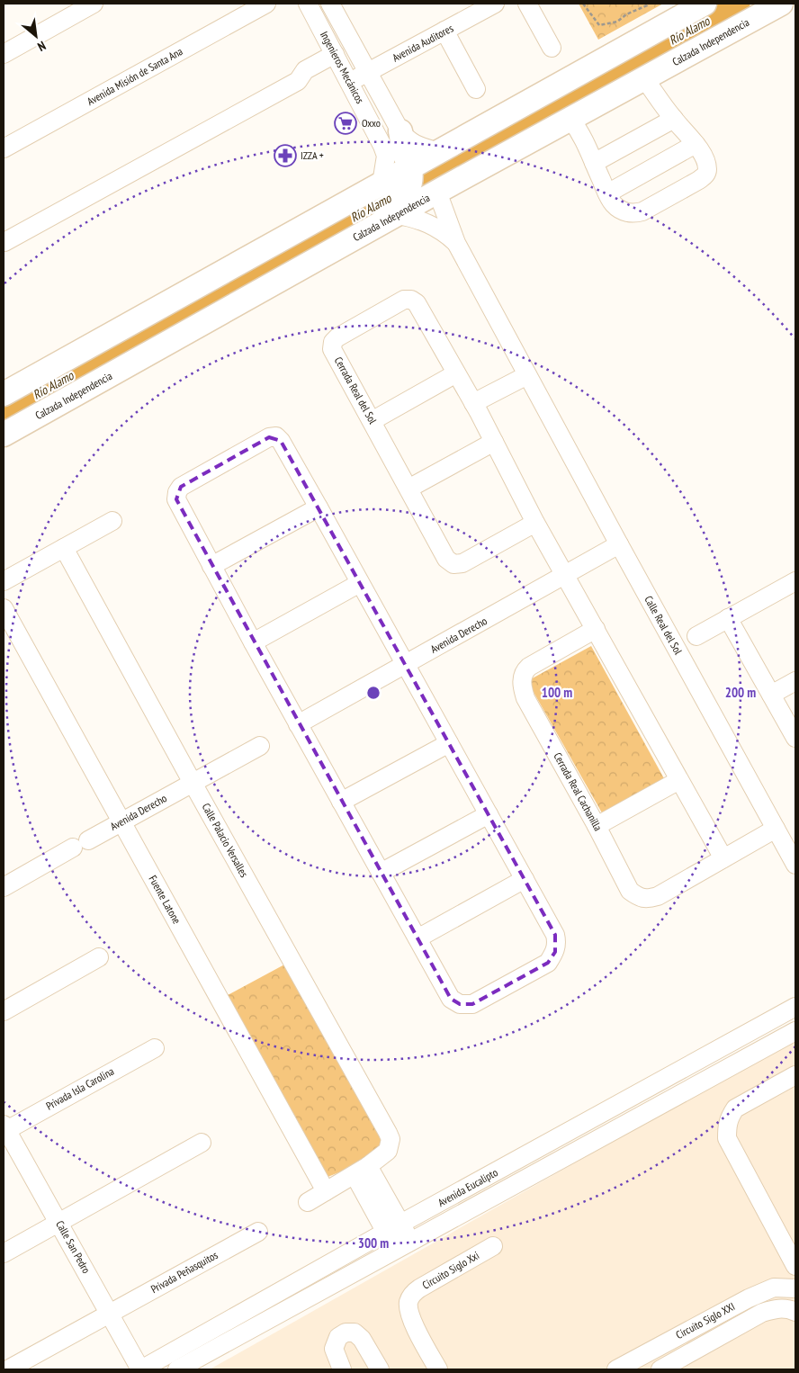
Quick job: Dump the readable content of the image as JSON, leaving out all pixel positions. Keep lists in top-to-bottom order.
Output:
{
  "streets": {
    "main road": ["Calzada Independencia"],
    "street": [
      "Avenida Auditores",
      "Ingenieros Mecánicos",
      "Avenida Misión de Santa Ana",
      "Cerrada Real del Sol",
      "Calle Real del Sol",
      "Avenida Derecho",
      "Cerrada Real Cachanilla",
      "Calle Palacio Versalles",
      "Fuente Latone",
      "Privada Isla Carolina",
      "Avenida Eucalipto",
      "Calle San Pedro",
      "Circuito Siglo Xxi",
      "Privada Peñasquitos",
      "Circuito Siglo XXI"
    ]
  },
  "crossings": [
    ["Calzada Independencia", "Calle Real del Sol"],
    ["Avenida Auditores", "Ingenieros Mecánicos"],
    ["Cerrada Real del Sol", "Avenida Derecho"],
    ["Calle Real del Sol", "Avenida Derecho"],
    ["Calle Real del Sol", "Cerrada Real Cachanilla"],
    ["Avenida Derecho", "Calle Palacio Versalles"],
    ["Avenida Derecho", "Fuente Latone"],
    ["Privada Isla Carolina", "Calle San Pedro"],
    ["Avenida Eucalipto", "Calle San Pedro"],
    ["Calle San Pedro", "Privada Peñasquitos"]
  ],
  "water": ["Río Alamo"],
  "places": {
    "supermarket": ["Oxxo"],
    "pharmacy": ["IZZA +"]
  },
  "north": "bottom right",
  "rings": ["100 m", "200 m", "300 m"]
}
